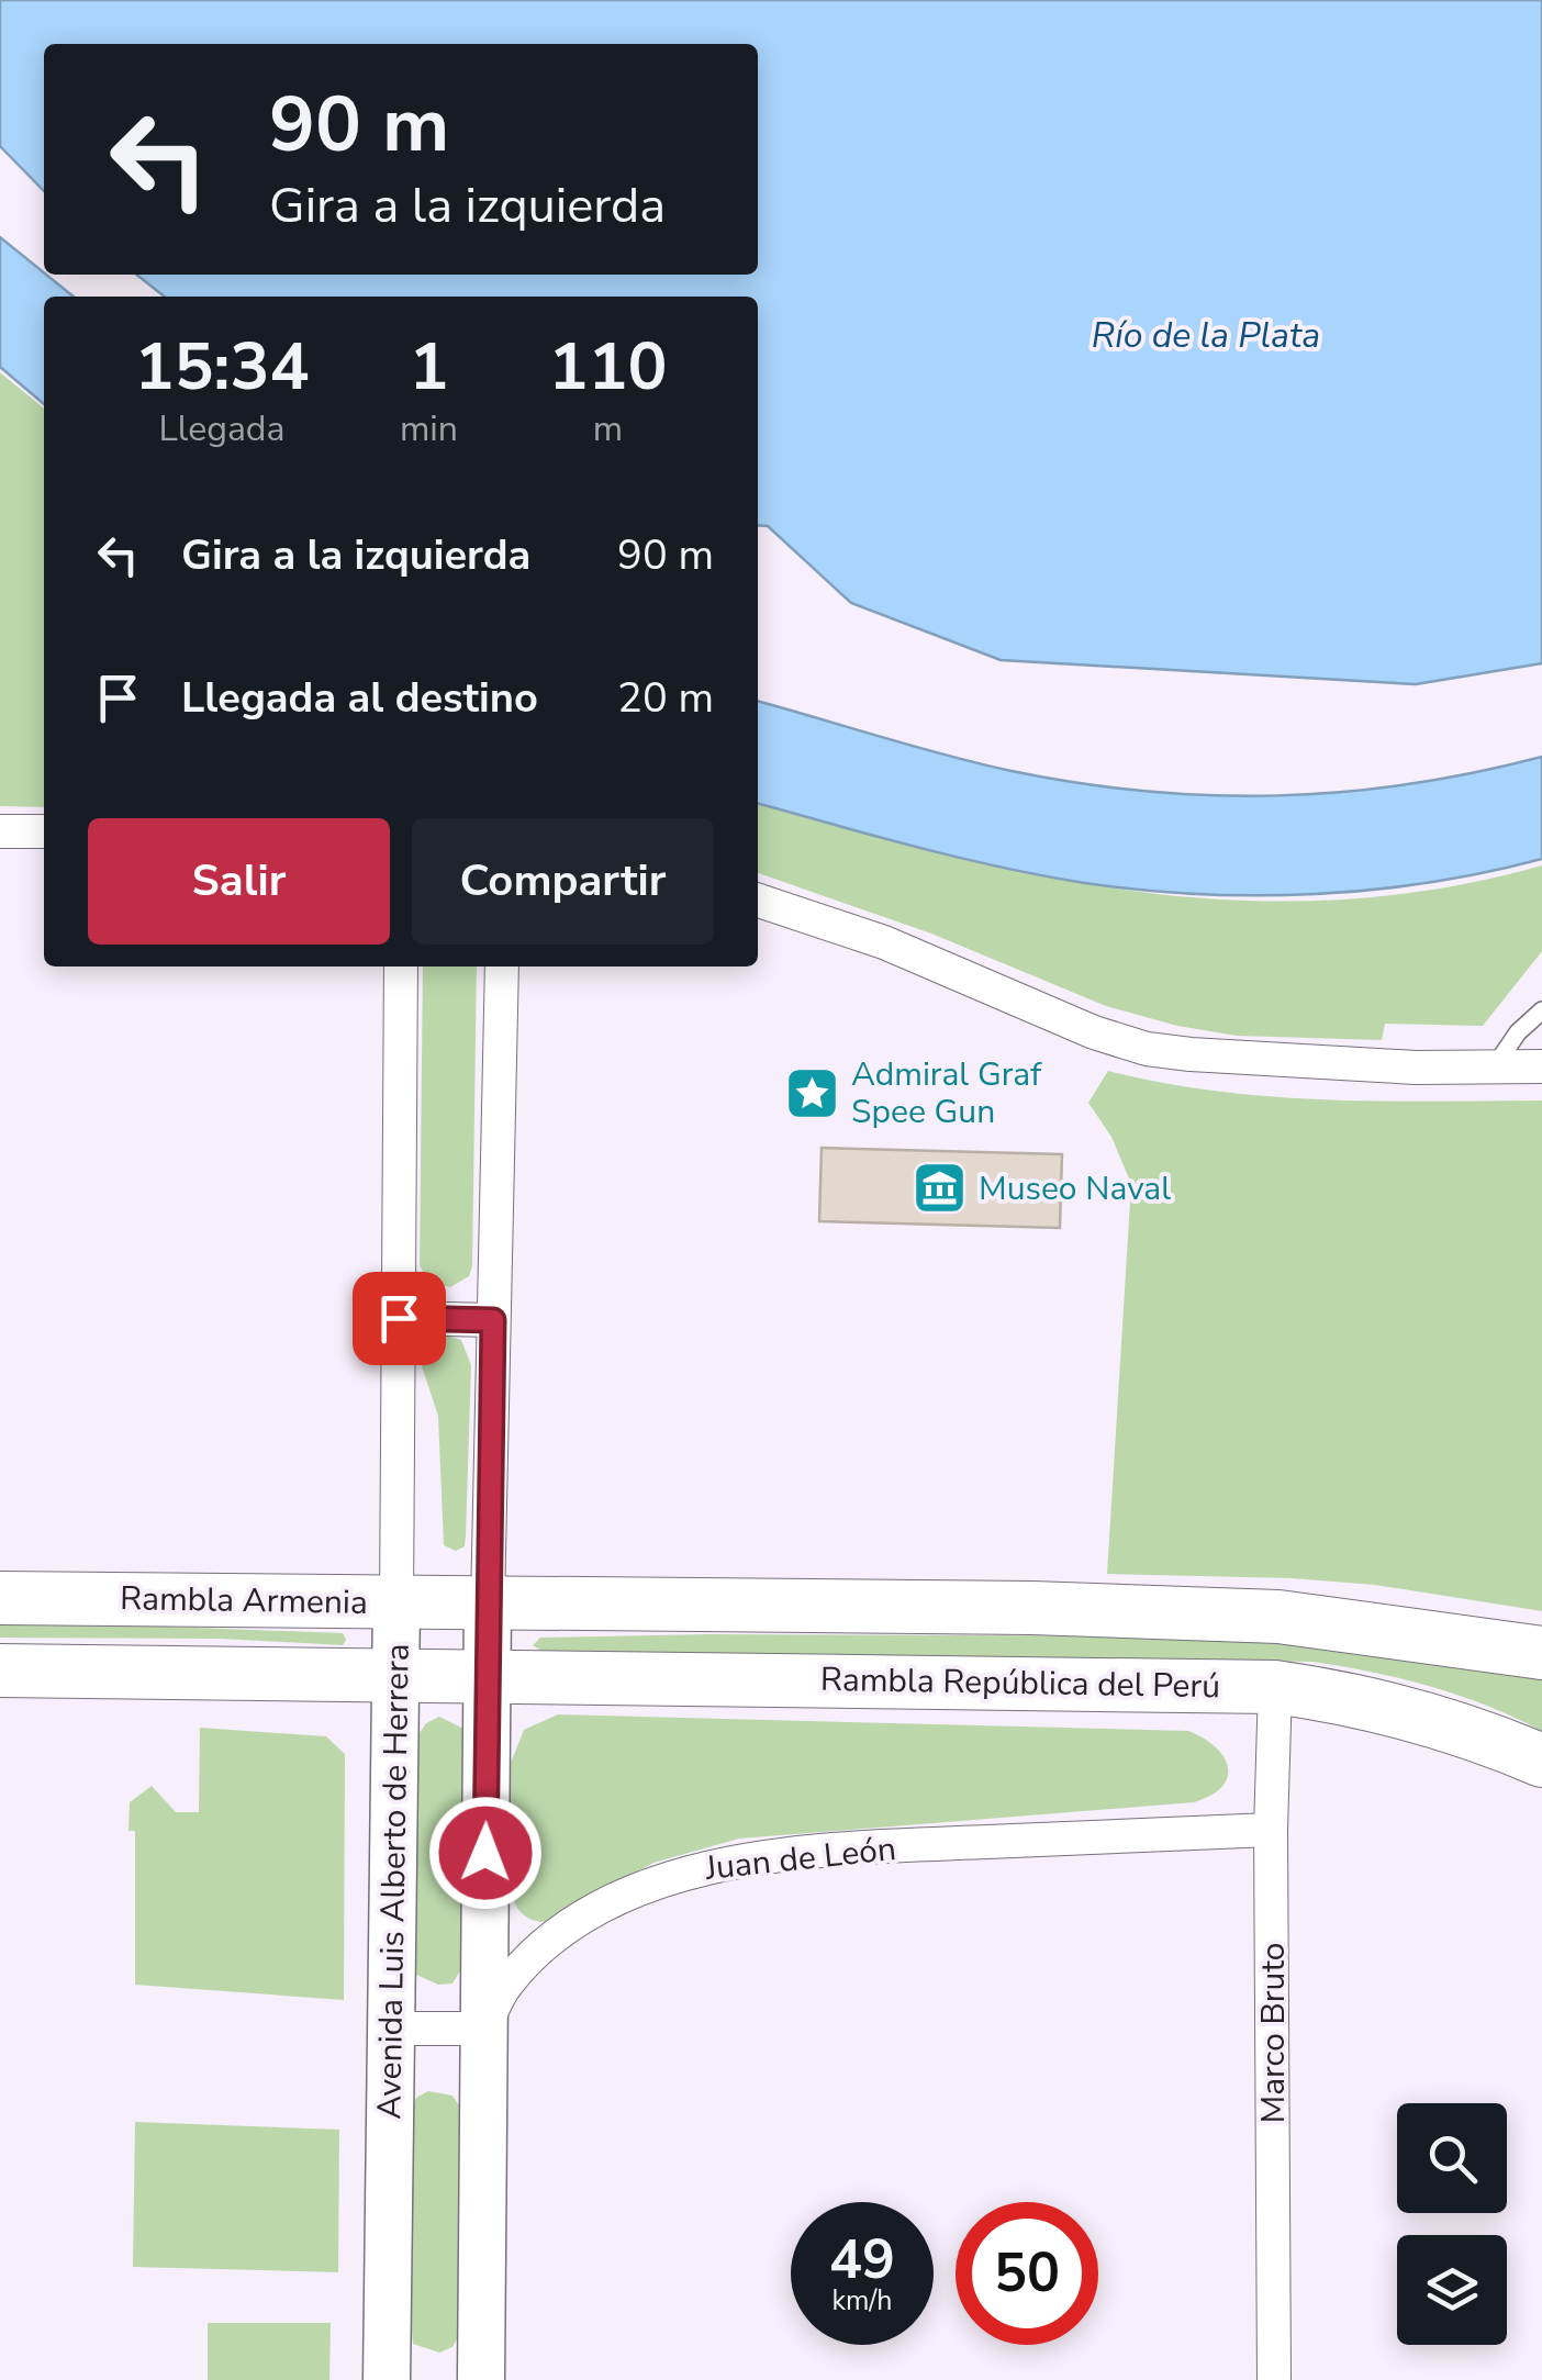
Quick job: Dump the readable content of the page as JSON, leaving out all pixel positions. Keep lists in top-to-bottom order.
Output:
{
  "streets": {
    "main road": ["Rambla Armenia", "Rambla República del Perú", "Avenida Luis Alberto de Herrera"],
    "street": ["Juan de León", "Marco Bruto"]
  },
  "crossings": [
    ["Rambla Armenia", "Avenida Luis Alberto de Herrera"],
    ["Rambla República del Perú", "Marco Bruto"],
    ["Juan de León", "Marco Bruto"]
  ],
  "water": ["Río de la Plata"],
  "places": {
    "place": ["Admiral Graf Spee Gun"],
    "museum": ["Museo Naval"]
  },
  "page": {
    "turn": ["90 m", "Gira a la izquierda"],
    "eta": [
      "15:34",
      "Llegada",
      "1",
      "min",
      "110",
      "m"
    ],
    "list": [
      {
        "name": "Gira a la izquierda",
        "value": "90 m"
      },
      {
        "name": "Llegada al destino",
        "value": "20 m"
      }
    ],
    "buttons": ["Salir", "Compartir"],
    "speed": "49 km/h",
    "limit": "50"
  }
}
